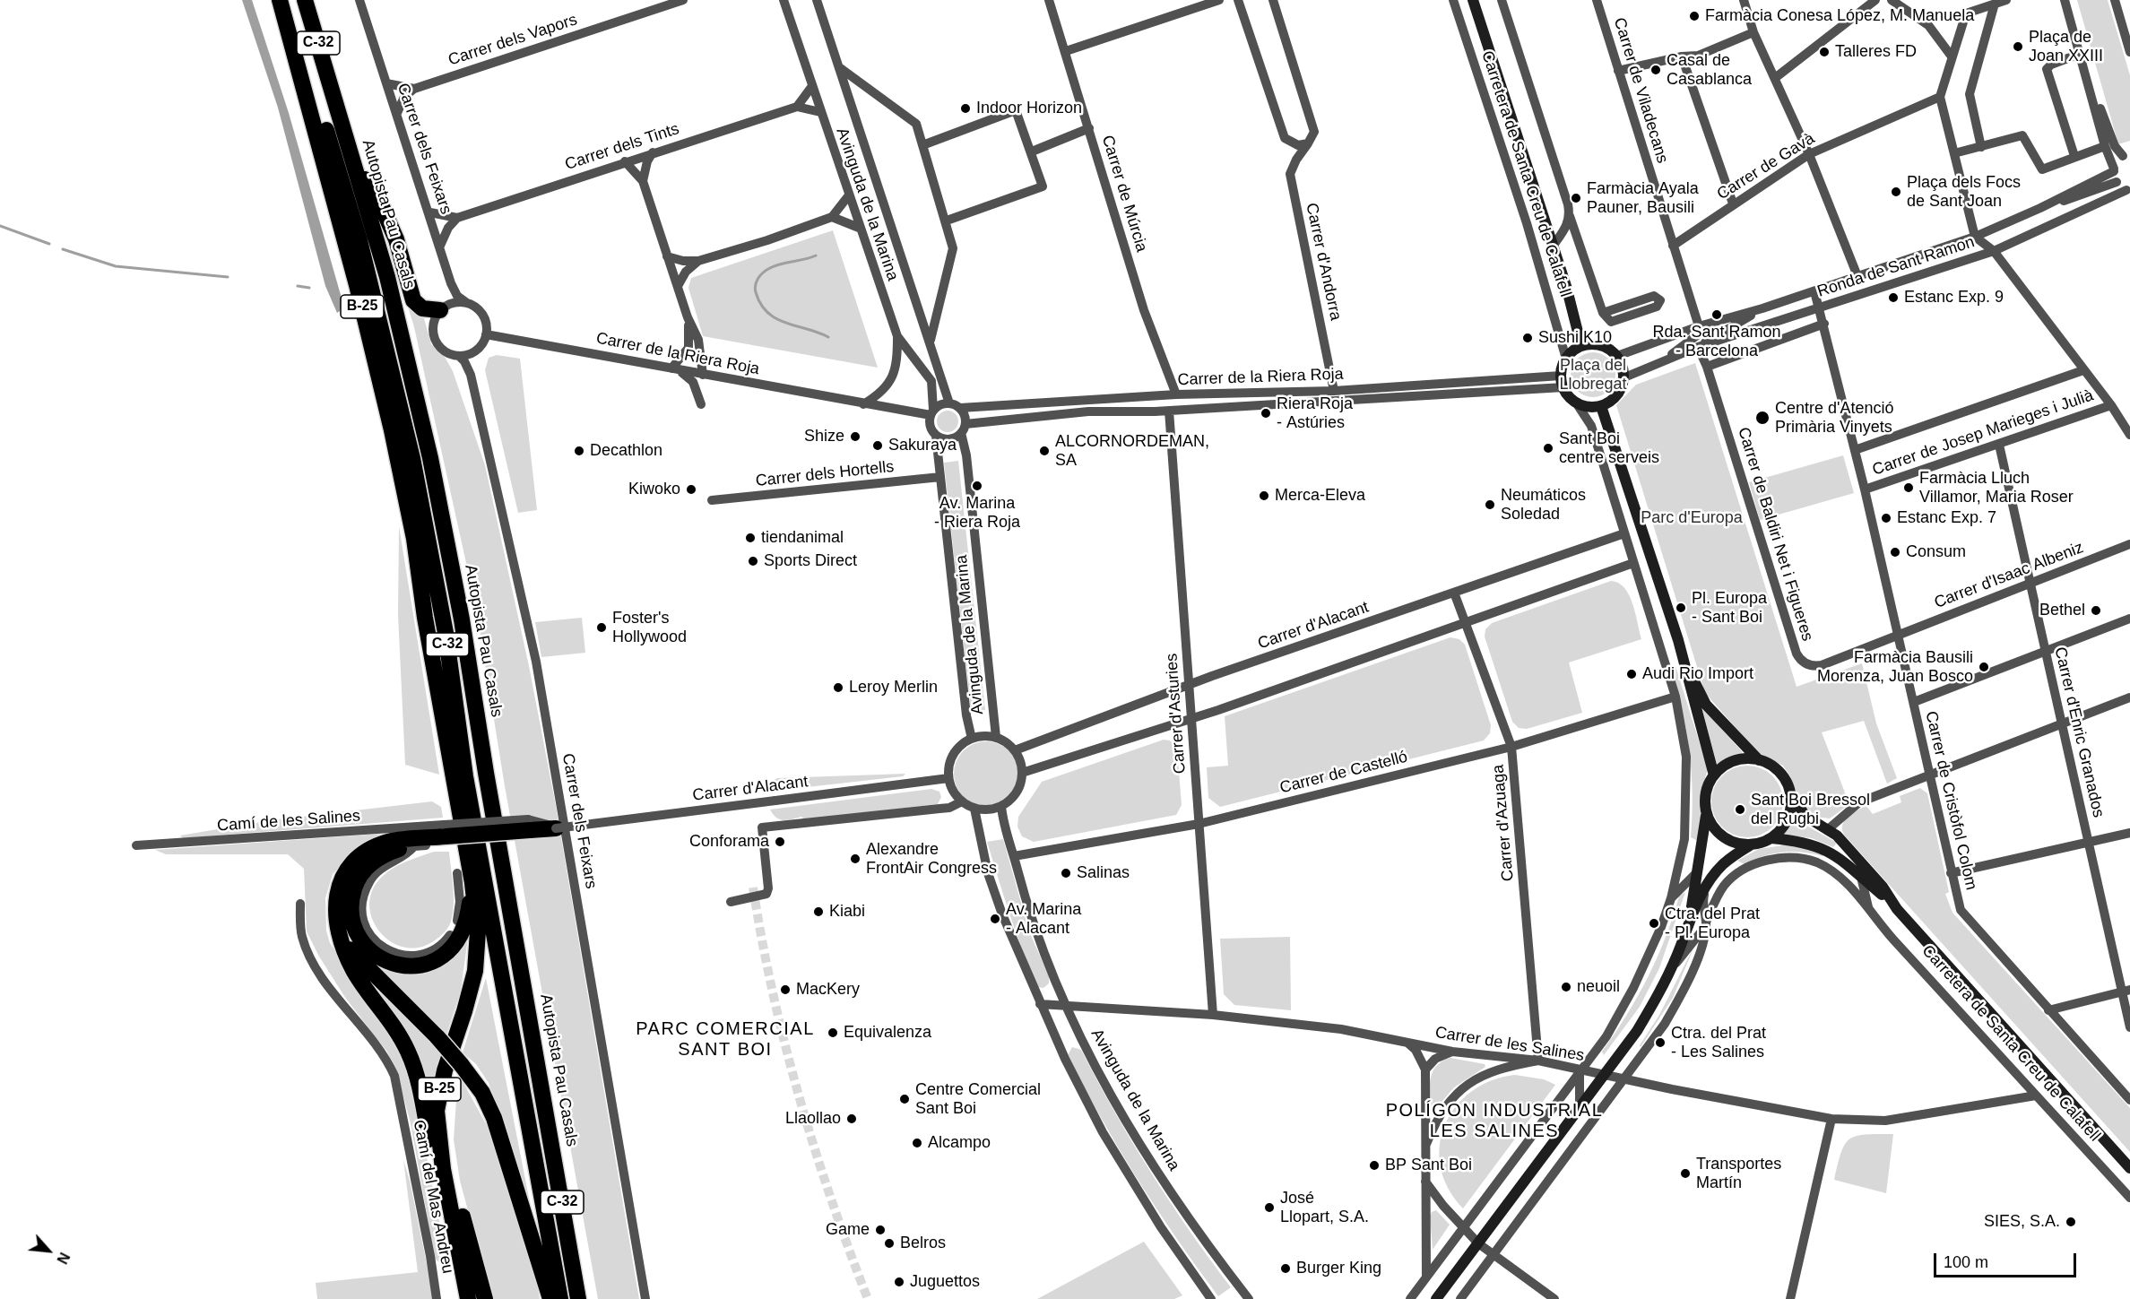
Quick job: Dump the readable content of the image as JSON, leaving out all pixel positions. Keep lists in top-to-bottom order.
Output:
{
  "streets": {
    "highway": ["C-32", "Autopista Pau Casals", "B-25"],
    "street": [
      "Carrer dels Vapors",
      "Carrer de Viladecans",
      "Carrer dels Tints",
      "Carrer dels Feixars",
      "Carrer de Gavà",
      "Carretera de Santa Creu de Calafell",
      "Carrer de Múrcia",
      "Avinguda de la Marina",
      "Carrer d'Andorra",
      "Ronda de Sant Ramon",
      "Carrer de la Riera Roja",
      "Carrer de Josep Marieges i Julià",
      "Carrer dels Hortells",
      "Carrer de Baldiri Net i Figueres",
      "Carrer d'Isaac Albeniz",
      "Carrer d'Alacant",
      "Carrer d'Asturies",
      "Carrer d'Enric Granados",
      "Carrer de Castelló",
      "Carrer de Cristòfol Colom",
      "Camí de les Salines",
      "Carrer d'Azuaga",
      "Carrer de les Salines",
      "Camí del Mas Andreu"
    ]
  },
  "crossings": [
    ["Carrer dels Vapors", "Carrer dels Feixars"],
    ["Carrer de Viladecans", "Carrer de Gavà"],
    ["Carrer de Viladecans", "Ronda de Sant Ramon"],
    ["Carrer dels Tints", "Carrer dels Feixars"],
    ["Carrer dels Feixars", "Carrer de la Riera Roja"],
    ["Carretera de Santa Creu de Calafell", "Ronda de Sant Ramon"],
    ["Carretera de Santa Creu de Calafell", "Carrer de la Riera Roja"],
    ["Carretera de Santa Creu de Calafell", "Carrer de les Salines"],
    ["Carrer de Múrcia", "Carrer de la Riera Roja"],
    ["Avinguda de la Marina", "Carrer de la Riera Roja"],
    ["Avinguda de la Marina", "Carrer dels Hortells"],
    ["Avinguda de la Marina", "Carrer d'Alacant"],
    ["Avinguda de la Marina", "Carrer de Castelló"],
    ["Avinguda de la Marina", "Carrer de les Salines"],
    ["Carrer d'Andorra", "Carrer de la Riera Roja"],
    ["Ronda de Sant Ramon", "Carrer de la Riera Roja"],
    ["Ronda de Sant Ramon", "Carrer de Baldiri Net i Figueres"],
    ["Ronda de Sant Ramon", "Carrer de Cristòfol Colom"],
    ["Carrer de la Riera Roja", "Carrer d'Asturies"],
    ["Carrer de Josep Marieges i Julià", "Carrer d'Enric Granados"],
    ["Carrer de Josep Marieges i Julià", "Carrer de Cristòfol Colom"],
    ["Carrer de Baldiri Net i Figueres", "Carrer d'Isaac Albeniz"],
    ["Carrer de Baldiri Net i Figueres", "Carrer de Cristòfol Colom"],
    ["Carrer d'Isaac Albeniz", "Carrer d'Enric Granados"],
    ["Carrer d'Isaac Albeniz", "Carrer de Cristòfol Colom"],
    ["Carrer d'Alacant", "Carrer d'Asturies"],
    ["Carrer d'Alacant", "Carrer d'Azuaga"],
    ["Carrer d'Asturies", "Carrer de Castelló"],
    ["Carrer d'Asturies", "Carrer de les Salines"],
    ["Carrer de Castelló", "Carrer d'Azuaga"],
    ["Carrer d'Azuaga", "Carrer de les Salines"]
  ],
  "districts": ["PARC COMERCIAL SANT BOI", "POLÍGON INDUSTRIAL LES SALINES"],
  "parks": ["Plaça del Llobregat", "Parc d'Europa"],
  "places": [
    "Farmàcia Conesa López, M. Manuela",
    "Plaça de Joan XXIII",
    "Talleres FD",
    "Casal de Casablanca",
    "Indoor Horizon",
    "Plaça dels Focs de Sant Joan",
    "Farmàcia Ayala Pauner, Bausili",
    "Estanc Exp. 9",
    "Rda. Sant Ramon - Barcelona",
    "Sushi K10",
    "Riera Roja - Astúries",
    "Centre d'Atenció Primària Vinyets",
    "Shize",
    "Sakuraya",
    "Sant Boi centre serveis",
    "Decathlon",
    "ALCORNORDEMAN, SA",
    "Av. Marina - Riera Roja",
    "Farmàcia Lluch Villamor, Maria Roser",
    "Kiwoko",
    "Merca-Eleva",
    "Neumáticos Soledad",
    "Estanc Exp. 7",
    "tiendanimal",
    "Consum",
    "Sports Direct",
    "Pl. Europa - Sant Boi",
    "Bethel",
    "Foster's Hollywood",
    "Farmàcia Bausili Morenza, Juan Bosco",
    "Audi Rio Import",
    "Leroy Merlin",
    "Sant Boi Bressol del Rugbi",
    "Conforama",
    "Alexandre FrontAir Congress",
    "Salinas",
    "Kiabi",
    "Av. Marina - Alacant",
    "Ctra. del Prat - Pl. Europa",
    "neuoil",
    "MacKery",
    "Equivalenza",
    "Ctra. del Prat - Les Salines",
    "Centre Comercial Sant Boi",
    "Llaollao",
    "Alcampo",
    "BP Sant Boi",
    "Transportes Martín",
    "José Llopart, S.A.",
    "SIES, S.A.",
    "Game",
    "Belros",
    "Burger King",
    "Juguettos"
  ],
  "scale_bar": "100 m",
  "north": "bottom right"
}
